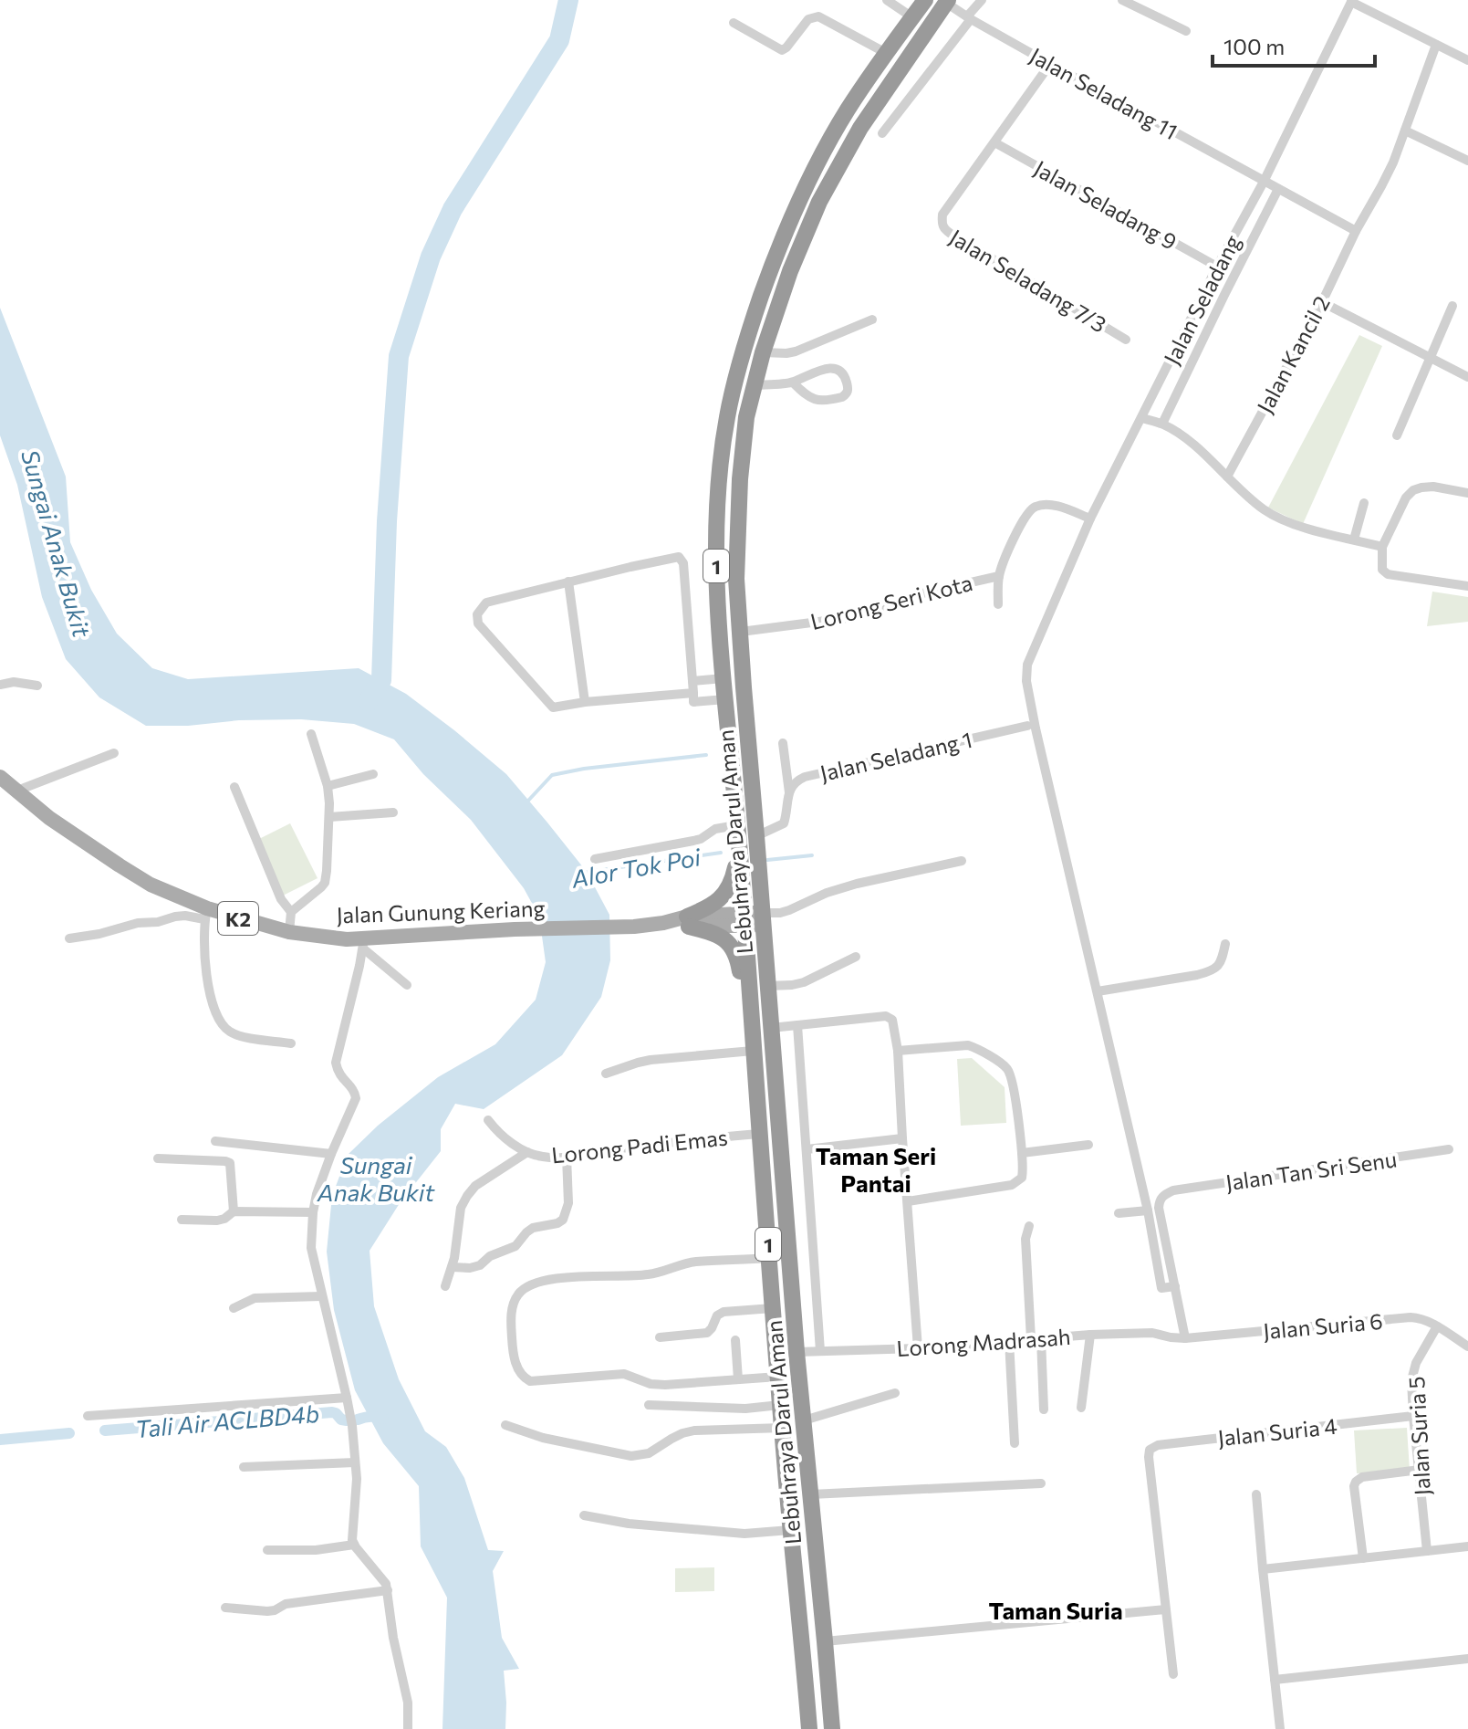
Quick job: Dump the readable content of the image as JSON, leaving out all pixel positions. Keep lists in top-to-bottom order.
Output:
{
  "streets": {
    "highway": ["1", "Lebuhraya Darul Aman"],
    "main road": ["Jalan Gunung Keriang", "K2"],
    "street": [
      "Jalan Seladang 11",
      "Jalan Seladang 9",
      "Jalan Seladang 7/3",
      "Jalan Seladang",
      "Jalan Kancil 2",
      "Lorong Seri Kota",
      "Jalan Seladang 1",
      "Lorong Padi Emas",
      "Jalan Tan Sri Senu",
      "Jalan Suria 6",
      "Lorong Madrasah",
      "Jalan Suria 4",
      "Jalan Suria 5"
    ]
  },
  "crossings": [
    ["Jalan Seladang 11", "Jalan Seladang"],
    ["Jalan Seladang 11", "Lebuhraya Darul Aman"],
    ["Jalan Seladang 9", "Jalan Seladang 7/3"],
    ["Jalan Seladang 9", "Jalan Seladang"],
    ["Jalan Seladang", "Jalan Tan Sri Senu"],
    ["Lorong Seri Kota", "Lebuhraya Darul Aman"],
    ["Lebuhraya Darul Aman", "Jalan Gunung Keriang"],
    ["Lebuhraya Darul Aman", "Lorong Padi Emas"],
    ["Lebuhraya Darul Aman", "Lorong Madrasah"],
    ["Jalan Suria 6", "Lorong Madrasah"],
    ["Jalan Suria 6", "Jalan Suria 5"],
    ["Jalan Suria 4", "Jalan Suria 5"]
  ],
  "districts": ["Taman Seri Pantai", "Taman Suria"],
  "water": ["Sungai Anak Bukit", "Alor Tok Poi", "Tali Air ACLBD4b"],
  "scale_bar": "100 m"
}
